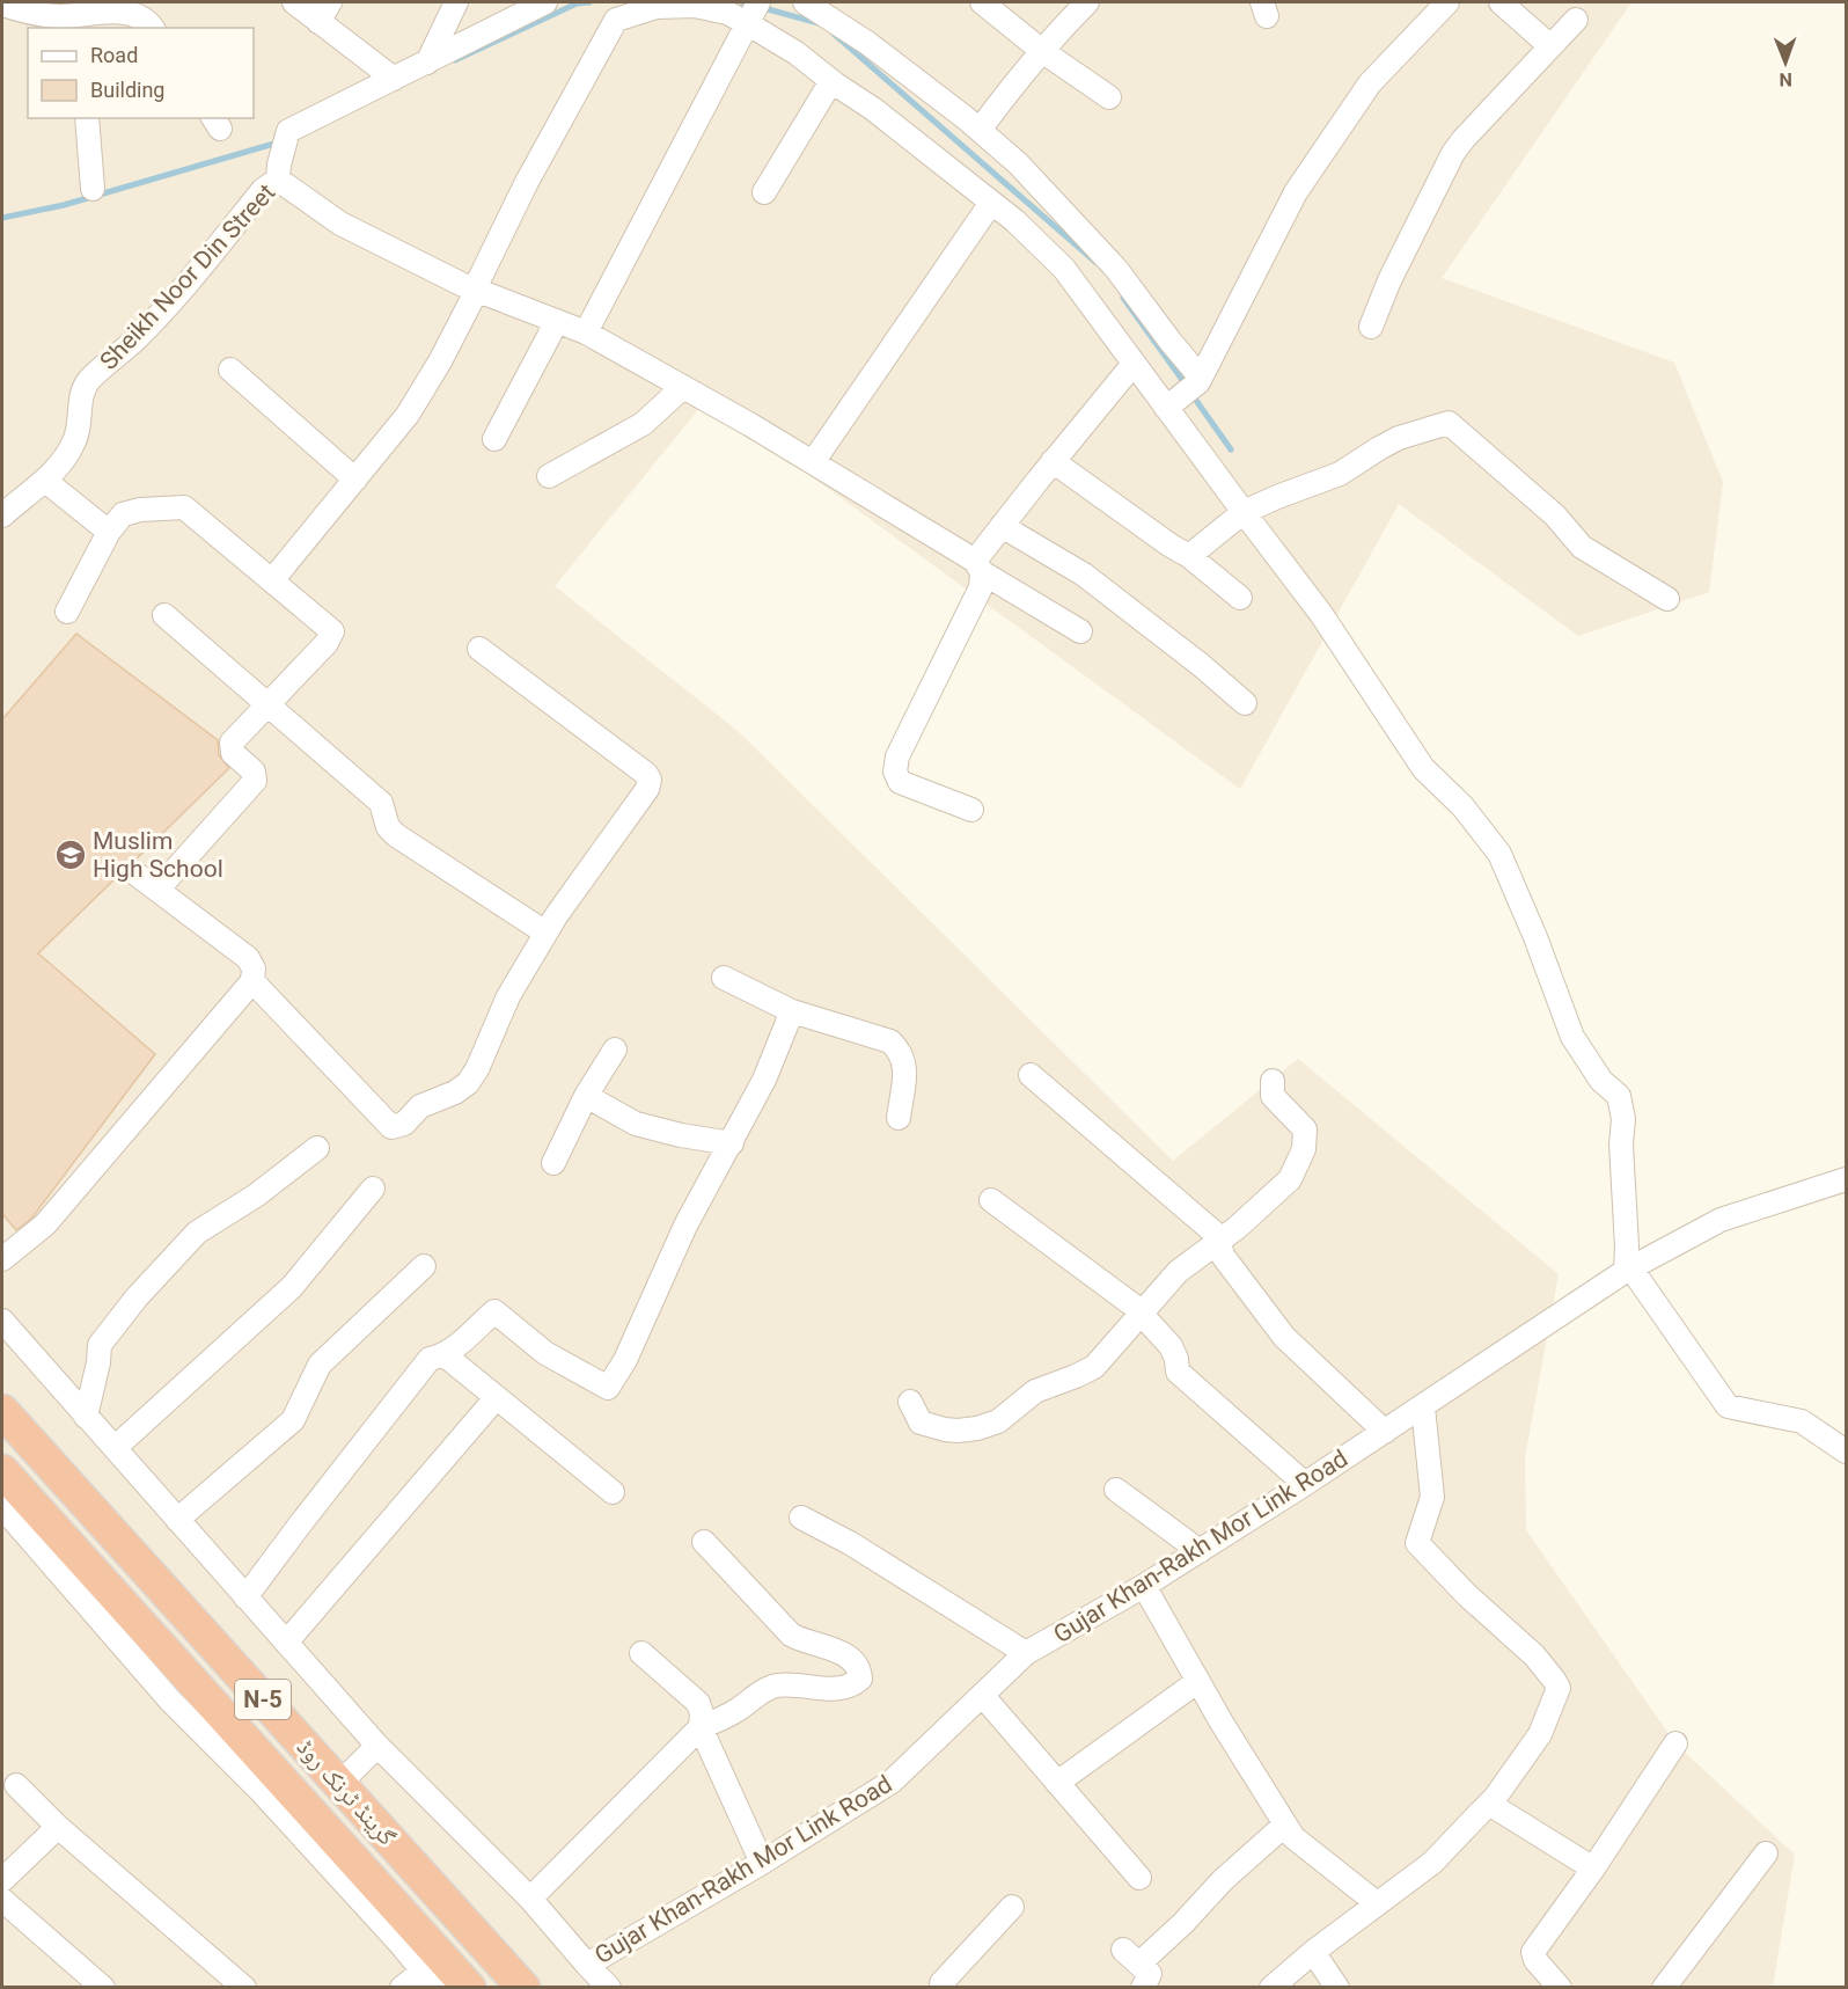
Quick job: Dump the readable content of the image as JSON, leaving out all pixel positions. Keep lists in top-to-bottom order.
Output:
{
  "streets": {
    "highway": ["N-5", "گرینڈ ٹرنک روڈ"],
    "street": ["Sheikh Noor Din Street", "Gujar Khan-Rakh Mor Link Road"]
  },
  "places": {
    "school or university": ["Muslim High School"]
  },
  "legend": ["Road", "Building"],
  "north": "bottom"
}
